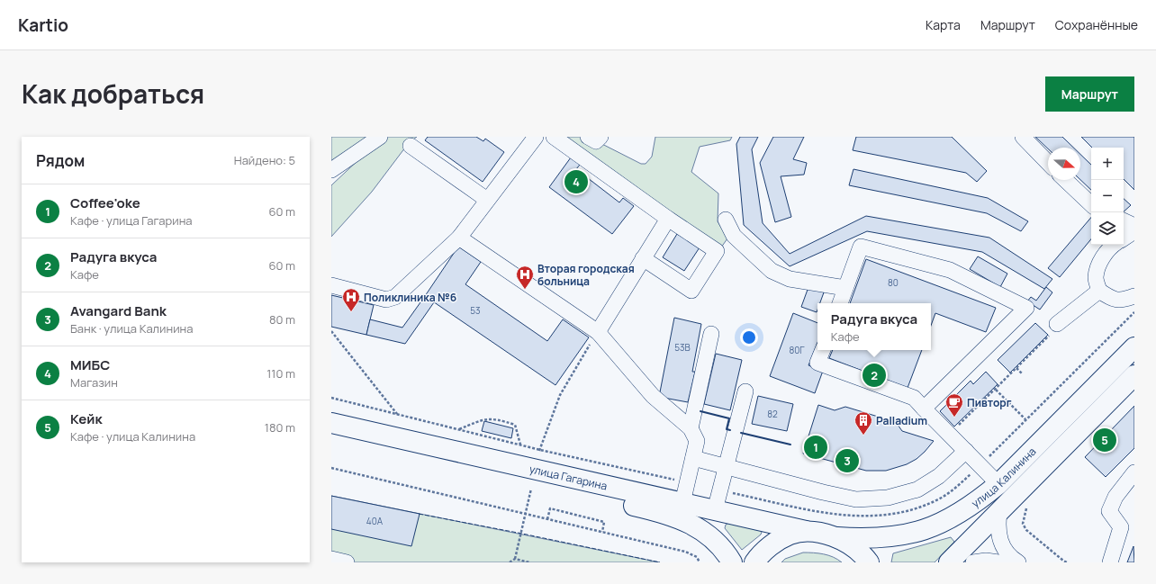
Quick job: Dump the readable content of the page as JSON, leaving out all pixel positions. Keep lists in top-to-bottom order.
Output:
{
  "streets": {
    "main road": ["улица Калинина", "улица Гагарина"]
  },
  "crossings": [
    ["улица Калинина", "улица Гагарина"]
  ],
  "places": {
    "hospital": ["Вторая городская больница", "Поликлиника №6"],
    "cafe": ["Пивторг"],
    "building": ["Palladium"]
  },
  "house_numbers": [
    "80",
    "53",
    "53В",
    "80Г",
    "82",
    "40А"
  ],
  "north": "right",
  "page": {
    "header": "Kartio",
    "nav": ["Карта", "Маршрут", "Сохранённые"],
    "title": "Как добраться",
    "buttons": "Маршрут",
    "heading": ["Рядом", "Найдено: 5"],
    "map_buttons": ["+", "−"],
    "pins": [
      "4",
      "2",
      "5",
      "1",
      "3"
    ],
    "list": [
      {
        "mark": "1",
        "name": "Coffee'oke",
        "note": "Кафе · улица Гагарина",
        "value": "60 m"
      },
      {
        "mark": "2",
        "name": "Радуга вкуса",
        "note": "Кафе",
        "value": "60 m"
      },
      {
        "mark": "3",
        "name": "Avangard Bank",
        "note": "Банк · улица Калинина",
        "value": "80 m"
      },
      {
        "mark": "4",
        "name": "МИБС",
        "note": "Магазин",
        "value": "110 m"
      },
      {
        "mark": "5",
        "name": "Кейк",
        "note": "Кафе · улица Калинина",
        "value": "180 m"
      }
    ],
    "popup": ["Радуга вкуса", "Кафе"]
  }
}
